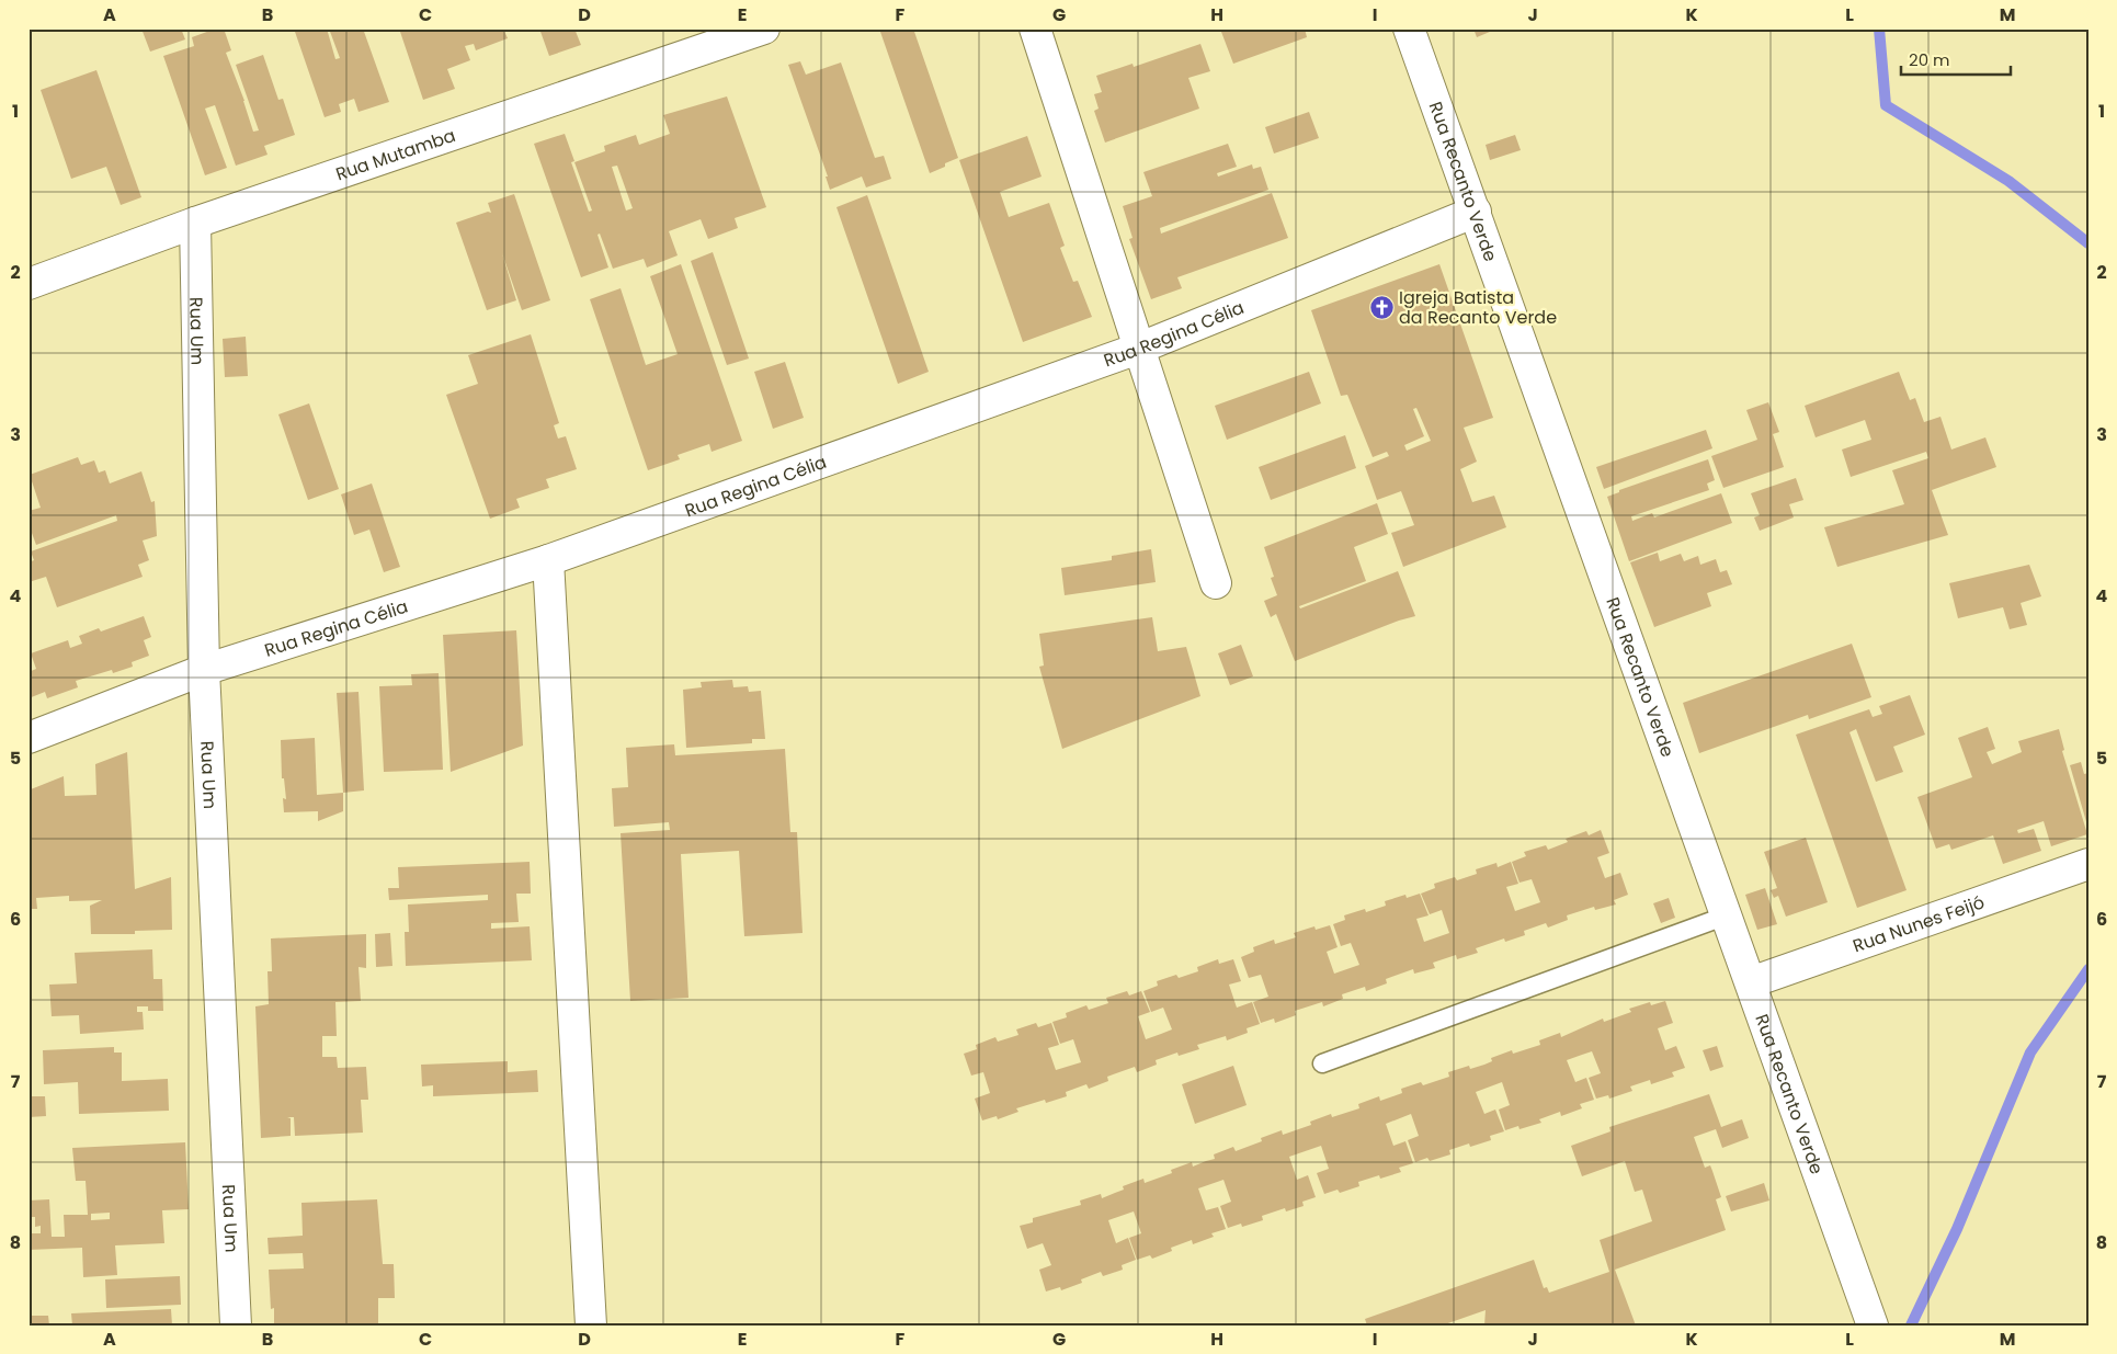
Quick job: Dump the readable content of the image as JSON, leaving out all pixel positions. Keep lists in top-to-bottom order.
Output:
{
  "streets": {
    "street": [
      "Rua Mutamba",
      "Rua Recanto Verde",
      "Rua Um",
      "Rua Regina Célia",
      "Rua Nunes Feijó"
    ]
  },
  "crossings": [
    ["Rua Mutamba", "Rua Um"],
    ["Rua Recanto Verde", "Rua Regina Célia"],
    ["Rua Recanto Verde", "Rua Nunes Feijó"],
    ["Rua Um", "Rua Regina Célia"]
  ],
  "places": {
    "church": ["Igreja Batista da Recanto Verde"]
  },
  "scale_bar": "20 m",
  "grid": {
    "columns": [
      "A",
      "B",
      "C",
      "D",
      "E",
      "F",
      "G",
      "H",
      "I",
      "J",
      "K",
      "L",
      "M"
    ],
    "rows": [
      "1",
      "2",
      "3",
      "4",
      "5",
      "6",
      "7",
      "8"
    ]
  }
}
